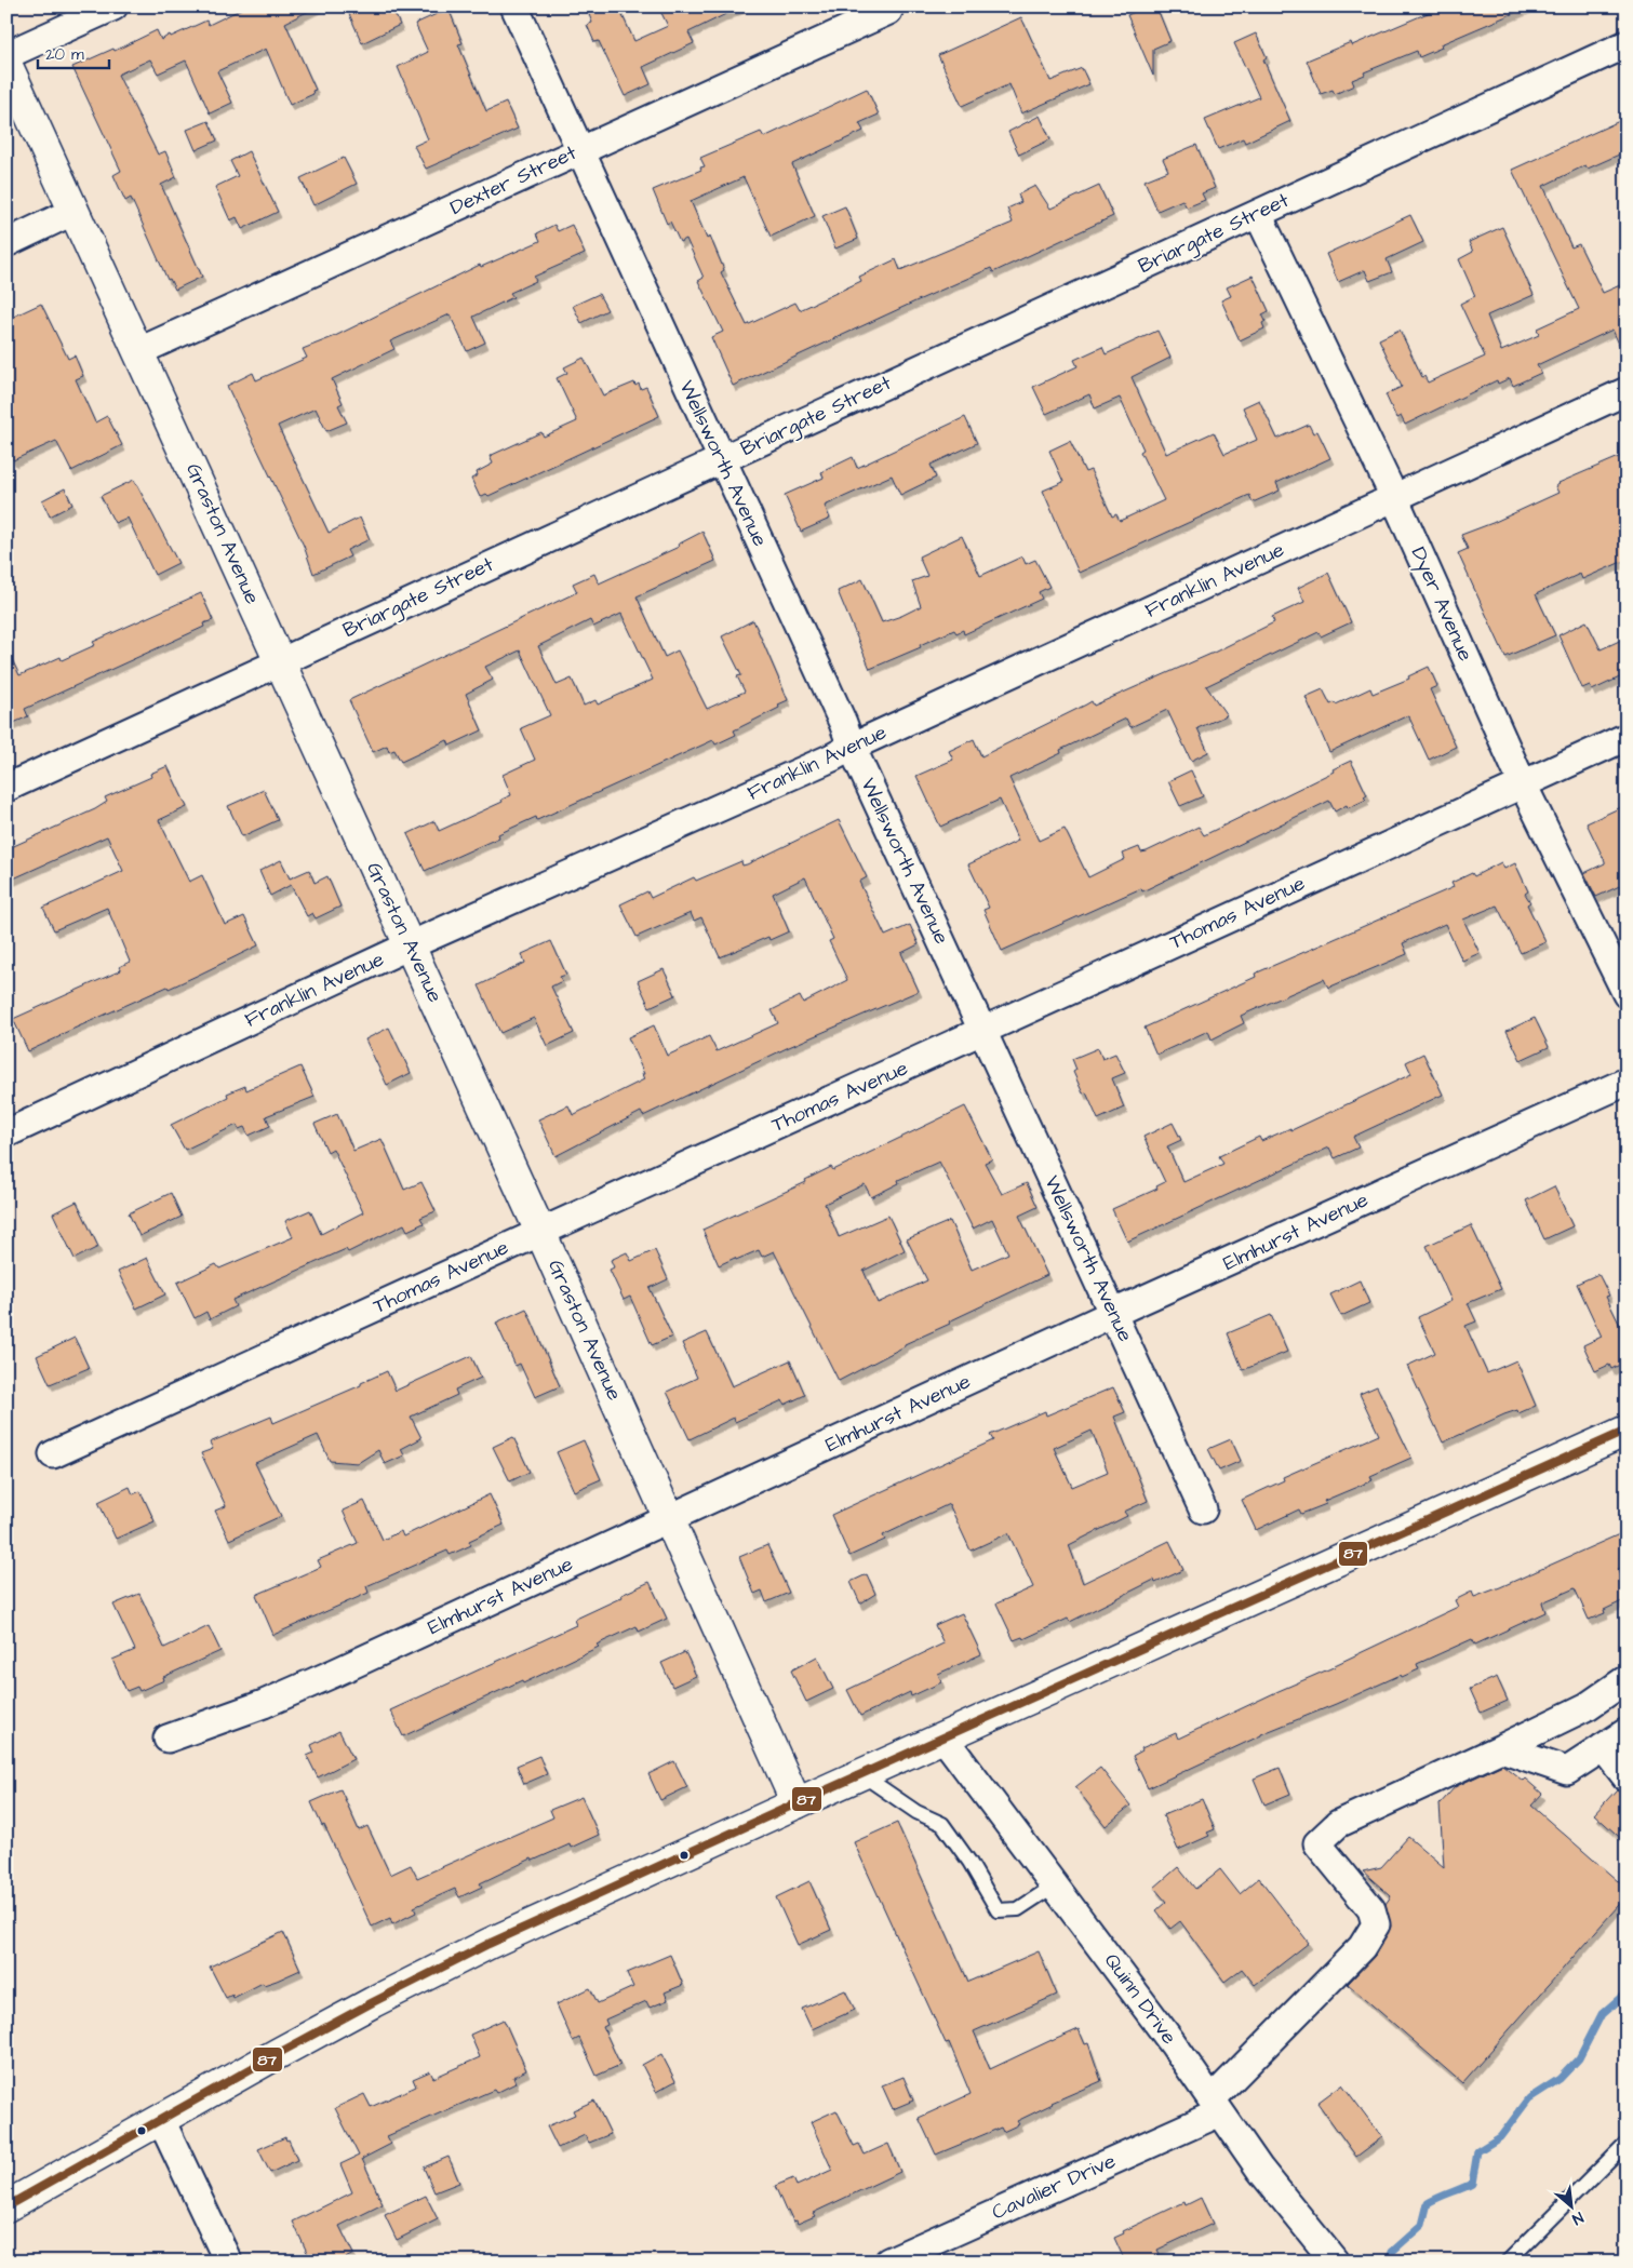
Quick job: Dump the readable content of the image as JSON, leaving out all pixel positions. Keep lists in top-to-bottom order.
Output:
{
  "streets": {
    "street": [
      "Dexter Street",
      "Briargate Street",
      "Wellsworth Avenue",
      "Graston Avenue",
      "Franklin Avenue",
      "Dyer Avenue",
      "Thomas Avenue",
      "Elmhurst Avenue",
      "Quinn Drive",
      "Cavalier Drive"
    ]
  },
  "crossings": [
    ["Dexter Street", "Wellsworth Avenue"],
    ["Dexter Street", "Graston Avenue"],
    ["Briargate Street", "Wellsworth Avenue"],
    ["Briargate Street", "Graston Avenue"],
    ["Briargate Street", "Dyer Avenue"],
    ["Wellsworth Avenue", "Franklin Avenue"],
    ["Wellsworth Avenue", "Thomas Avenue"],
    ["Wellsworth Avenue", "Elmhurst Avenue"],
    ["Graston Avenue", "Franklin Avenue"],
    ["Graston Avenue", "Thomas Avenue"],
    ["Graston Avenue", "Elmhurst Avenue"],
    ["Franklin Avenue", "Dyer Avenue"],
    ["Dyer Avenue", "Thomas Avenue"],
    ["Quinn Drive", "Cavalier Drive"]
  ],
  "lines": ["transit line 87"],
  "scale_bar": "20 m",
  "north": "bottom right"
}
